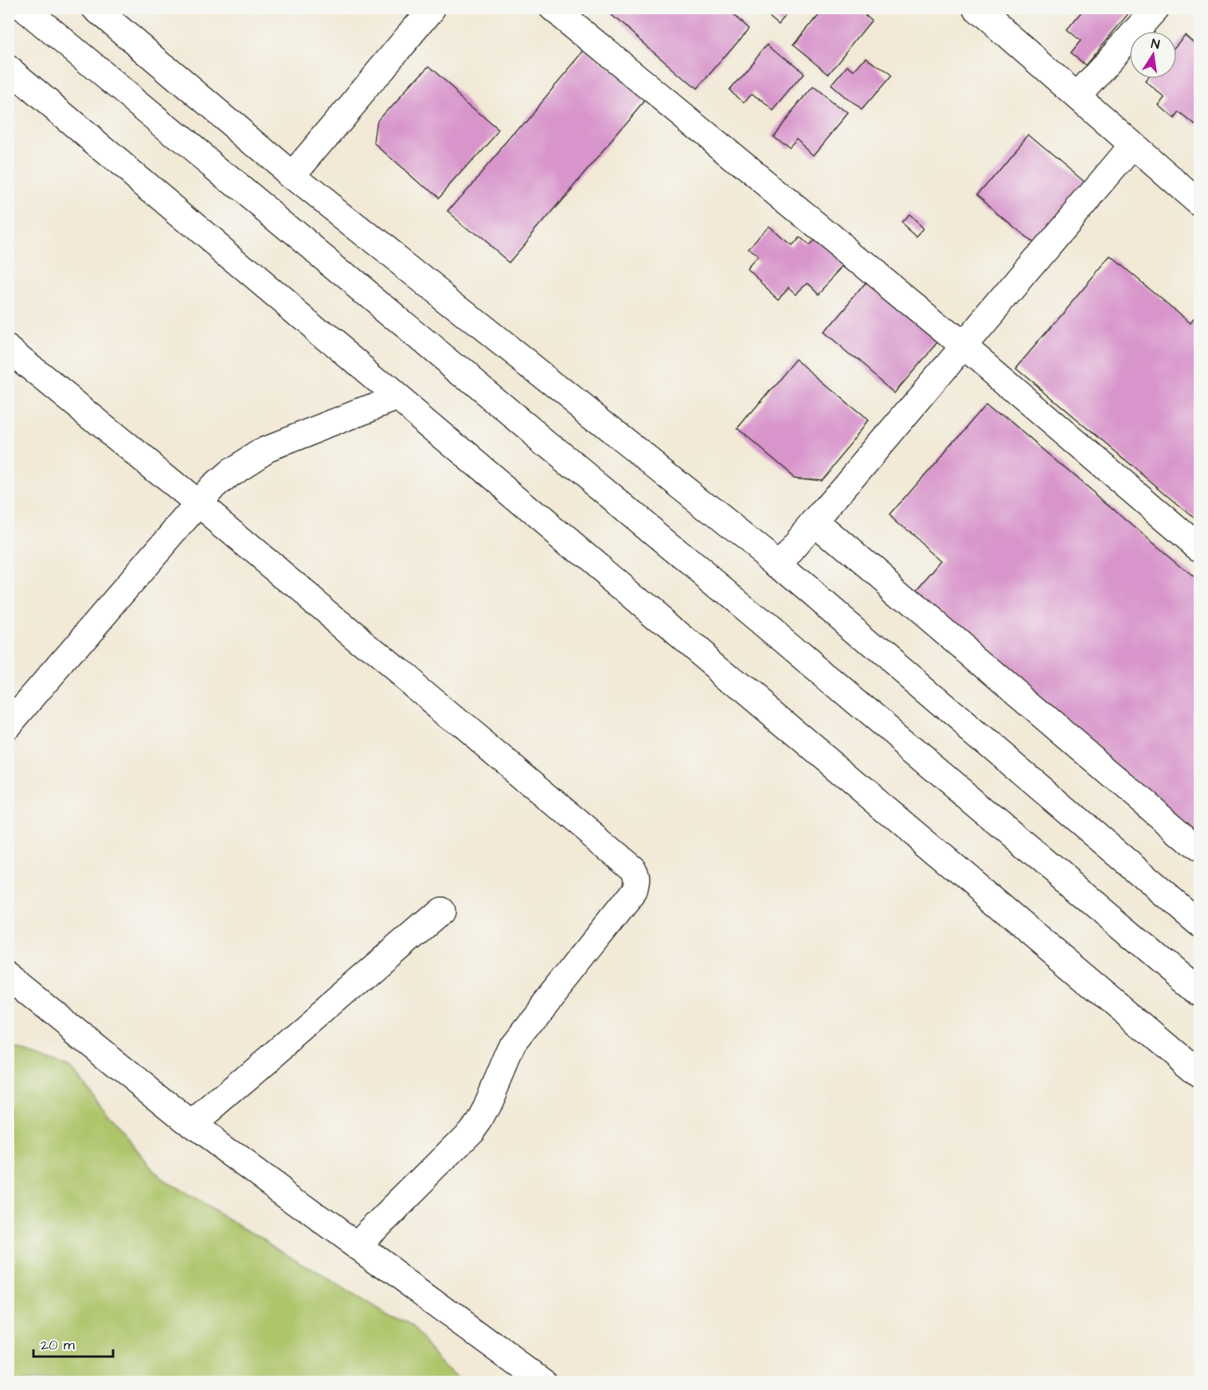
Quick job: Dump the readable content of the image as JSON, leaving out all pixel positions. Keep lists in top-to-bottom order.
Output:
{
  "scale_bar": "20 m",
  "north": "top"
}
